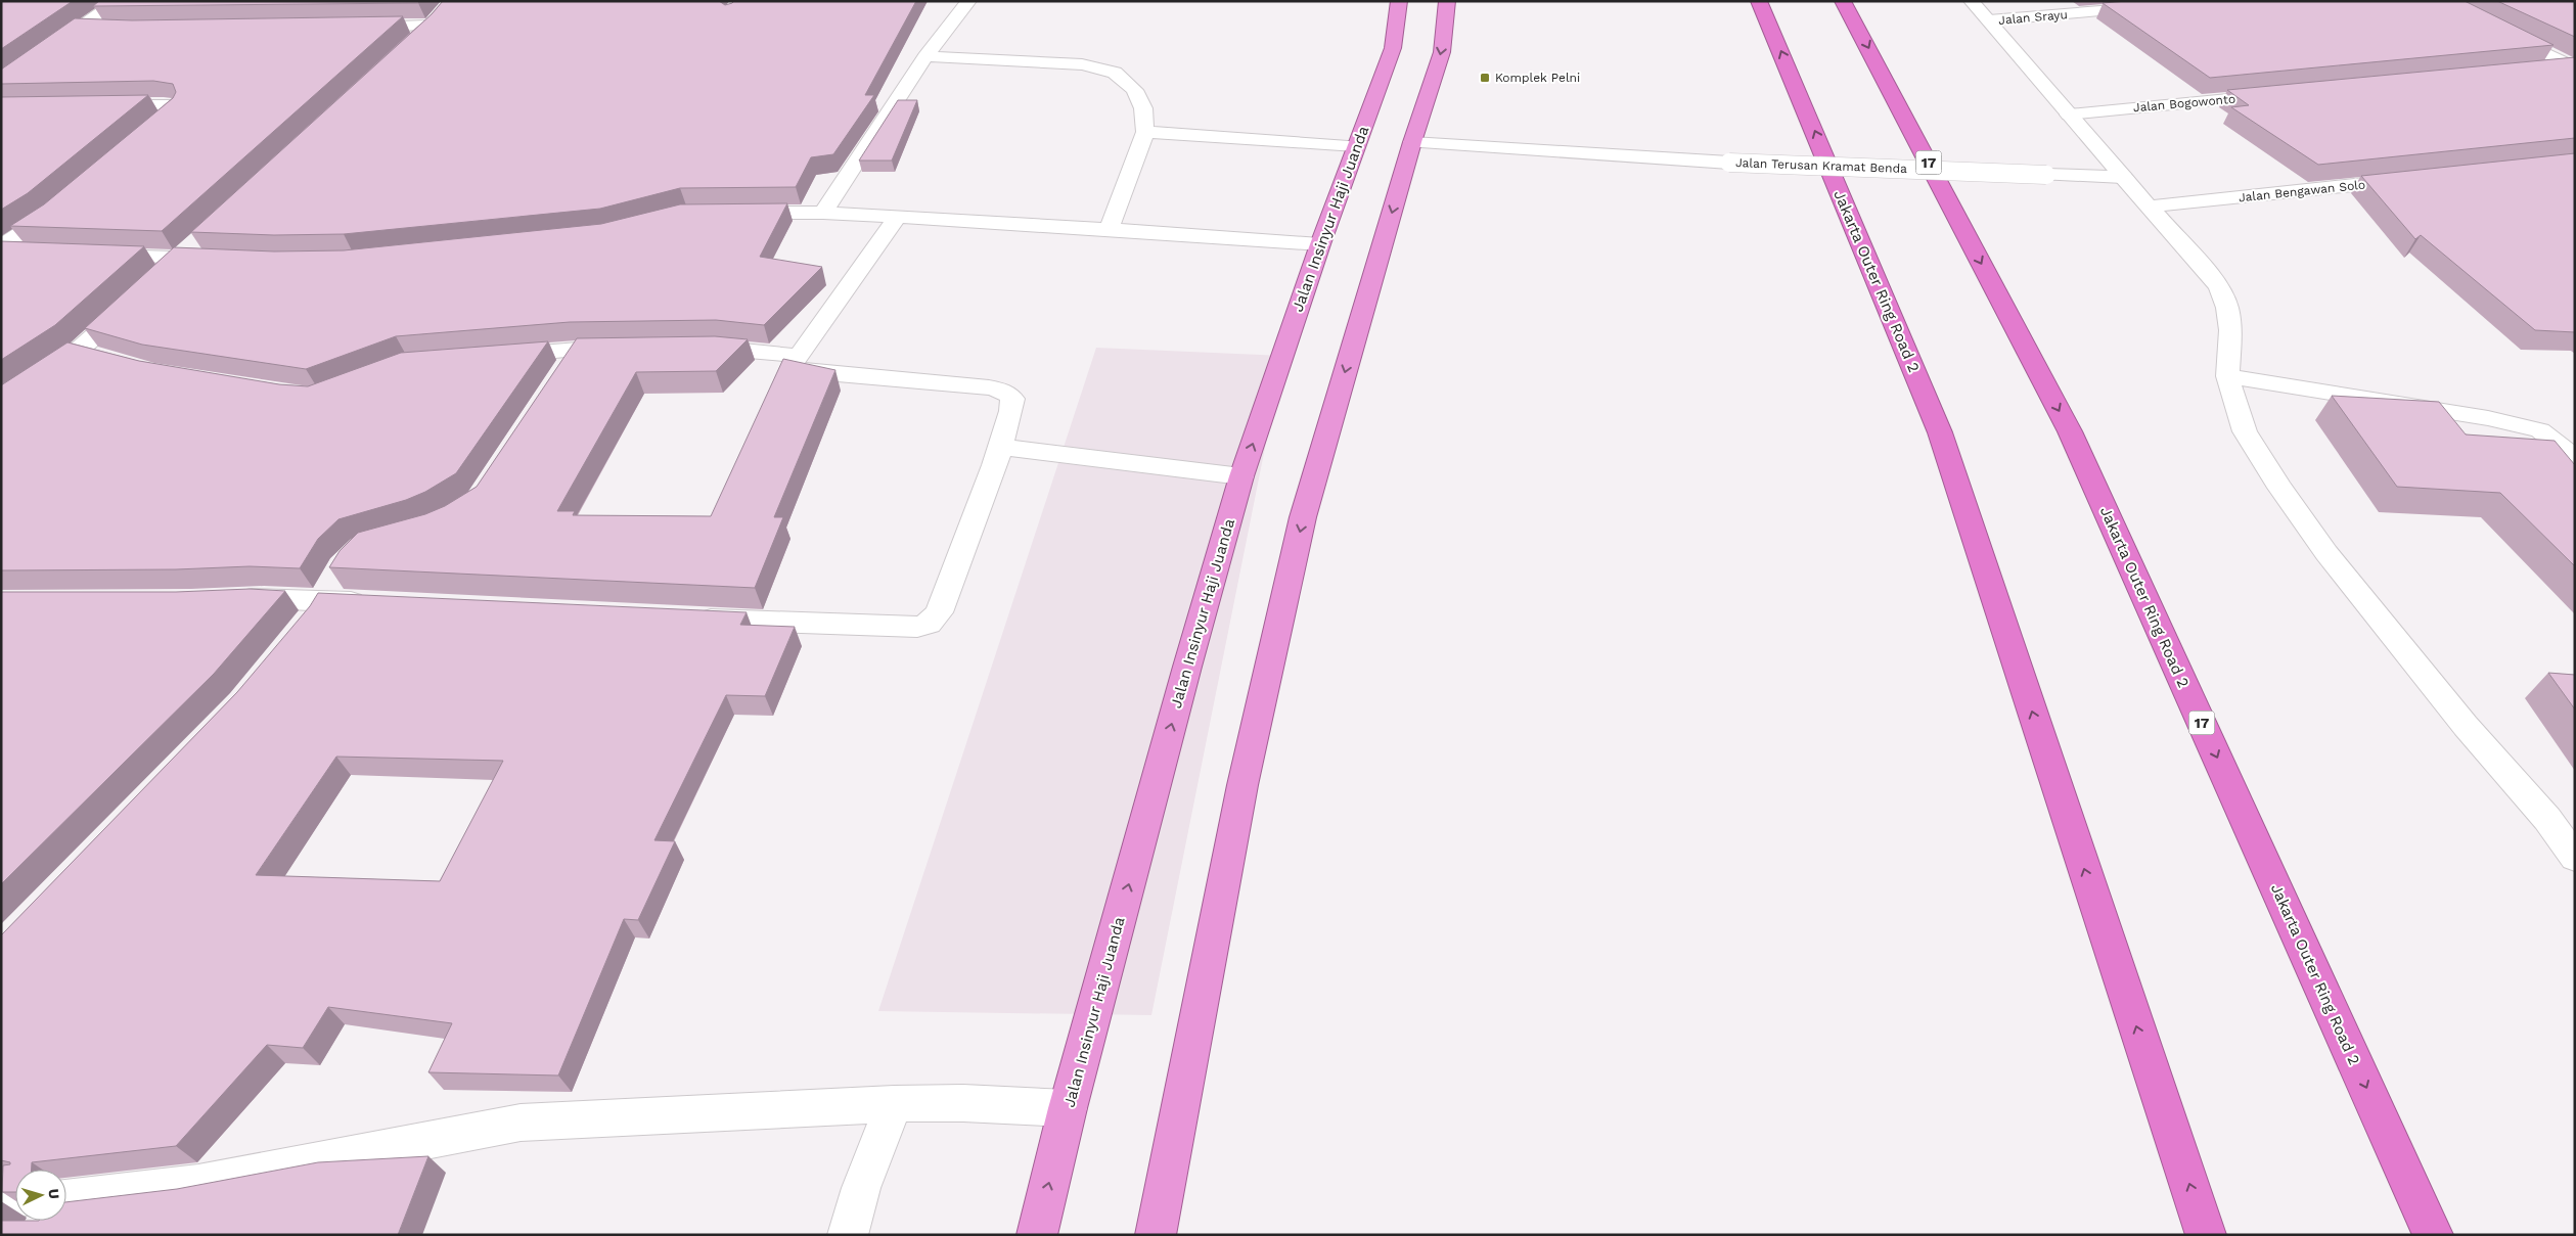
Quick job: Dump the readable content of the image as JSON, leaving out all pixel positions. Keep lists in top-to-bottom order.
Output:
{
  "streets": {
    "highway": ["17", "Jalan Insinyur Haji Juanda", "Jakarta Outer Ring Road 2"],
    "street": [
      "Jalan Srayu",
      "Jalan Bogowonto",
      "Jalan Terusan Kramat Benda",
      "Jalan Bengawan Solo"
    ]
  },
  "places": {
    "transit": ["Komplek Pelni"]
  },
  "north": "right"
}
